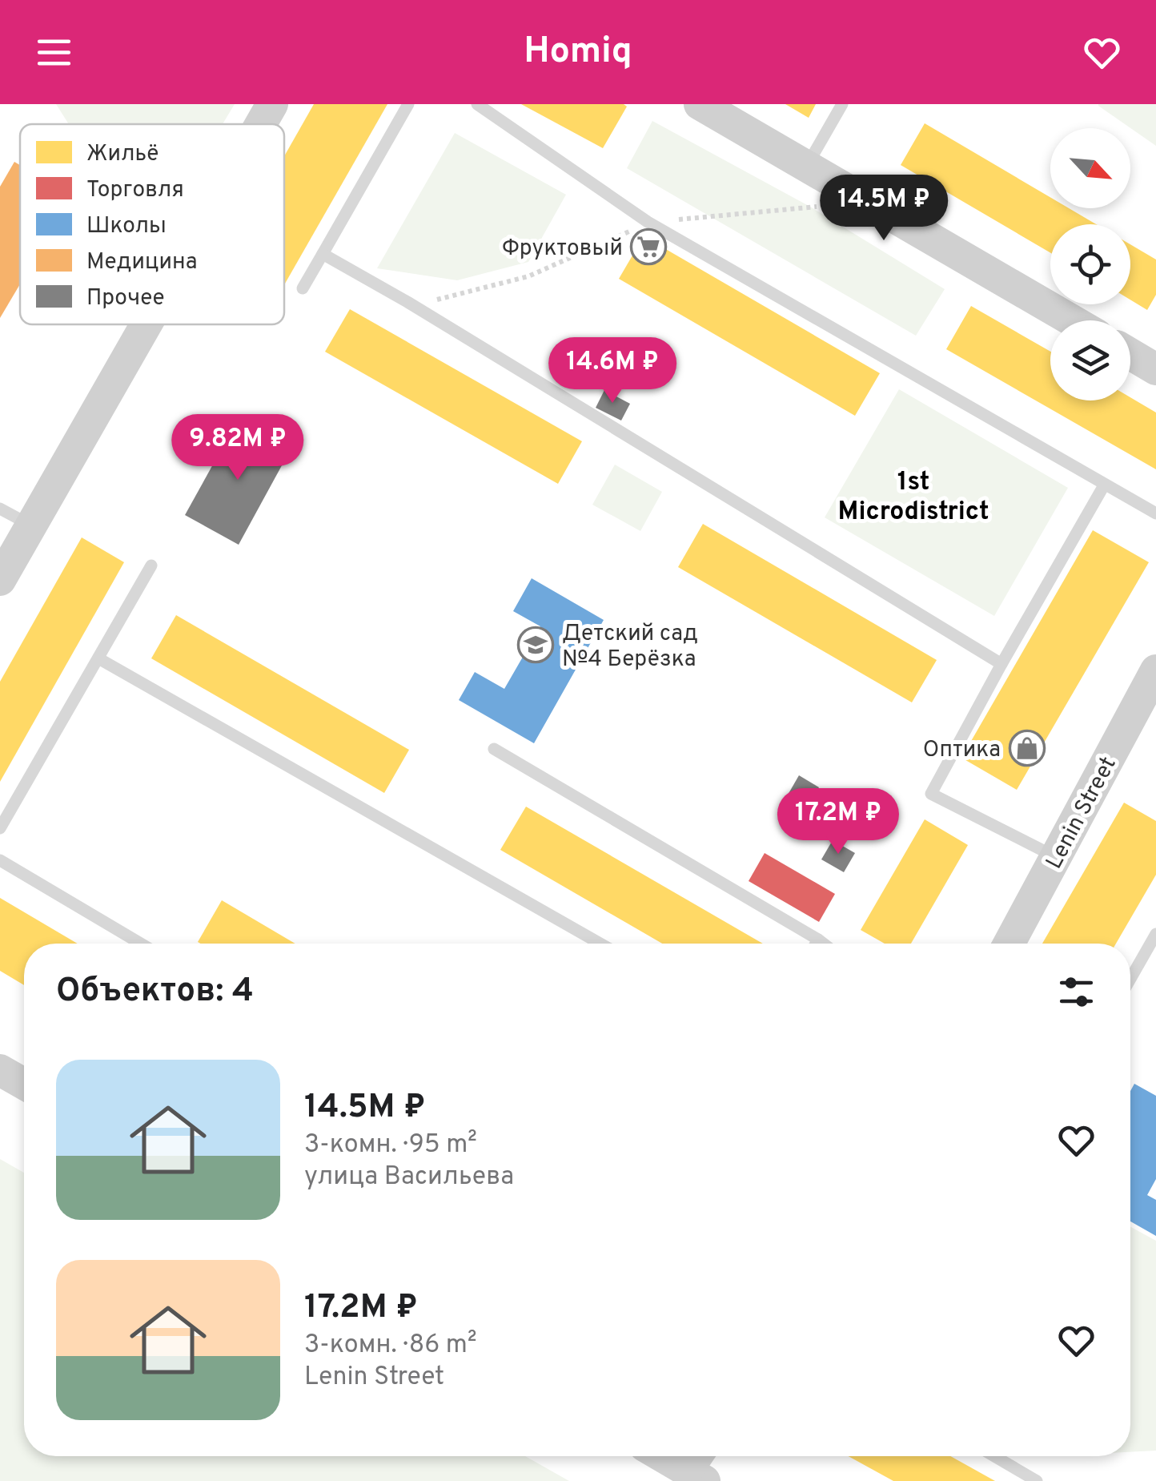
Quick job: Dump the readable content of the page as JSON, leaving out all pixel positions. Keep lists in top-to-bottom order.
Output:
{
  "streets": {
    "street": ["Lenin Street"]
  },
  "districts": ["1st Microdistrict"],
  "places": {
    "supermarket": ["Фруктовый"],
    "school or university": ["Детский сад №4 Берёзка"],
    "shop": ["Оптика"]
  },
  "legend": [
    "Жильё",
    "Торговля",
    "Школы",
    "Медицина",
    "Прочее"
  ],
  "north": "bottom right",
  "page": {
    "header": "Homiq",
    "price": [
      "14.5M ₽",
      "14.6M ₽",
      "9.82M ₽",
      "17.2M ₽"
    ],
    "heading": "Объектов: 4",
    "list": [
      {
        "name": "14.5M ₽",
        "note": "3-комн. · 95 m² · улица Васильева"
      },
      {
        "name": "17.2M ₽",
        "note": "3-комн. · 86 m² · Lenin Street"
      }
    ]
  }
}
